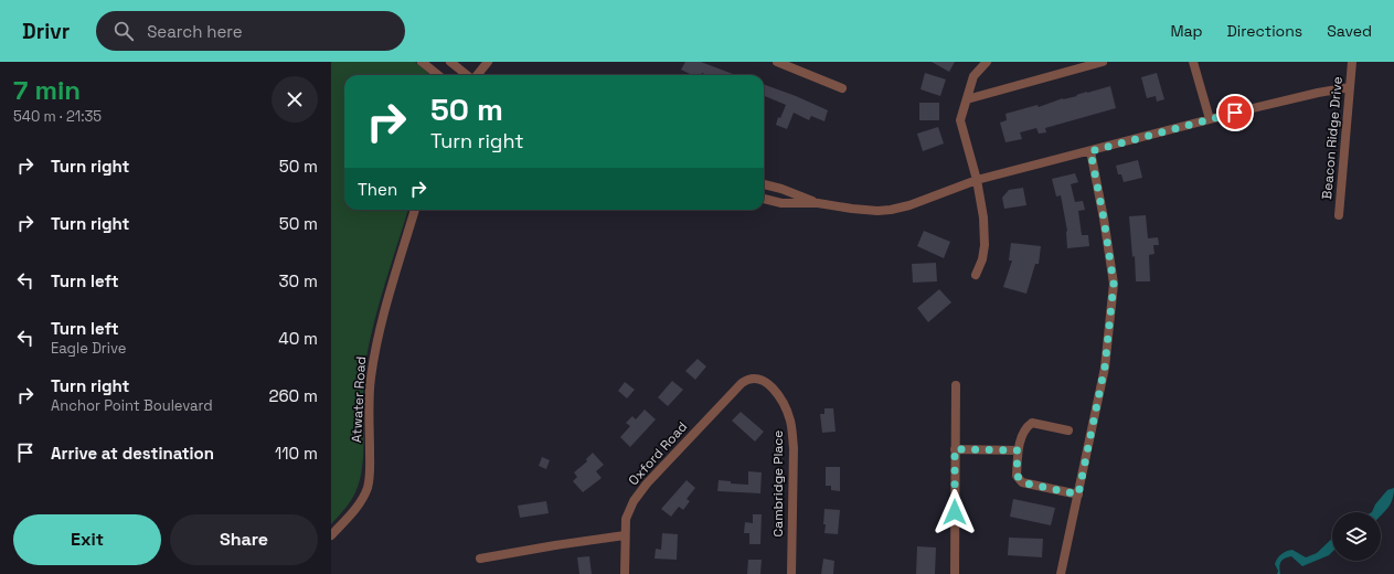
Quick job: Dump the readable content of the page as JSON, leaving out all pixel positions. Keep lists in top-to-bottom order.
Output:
{
  "streets": {
    "street": [
      "Beacon Ridge Drive",
      "Atwater Road",
      "Oxford Road",
      "Cambridge Place"
    ]
  },
  "crossings": [
    ["Oxford Road", "Cambridge Place"]
  ],
  "page": {
    "header": "Drivr",
    "search": "Search here",
    "nav": ["Map", "Directions", "Saved"],
    "heading": ["7 min", "540 m · 21:35"],
    "turn": ["50 m", "Turn right"],
    "list": [
      {
        "name": "Turn right",
        "value": "50 m"
      },
      {
        "name": "Turn right",
        "value": "50 m"
      },
      {
        "name": "Turn left",
        "value": "30 m"
      },
      {
        "name": "Turn left",
        "note": "Eagle Drive",
        "value": "40 m"
      },
      {
        "name": "Turn right",
        "note": "Anchor Point Boulevard",
        "value": "260 m"
      },
      {
        "name": "Arrive at destination",
        "value": "110 m"
      }
    ],
    "then": "Then",
    "buttons": ["Exit", "Share"]
  }
}
